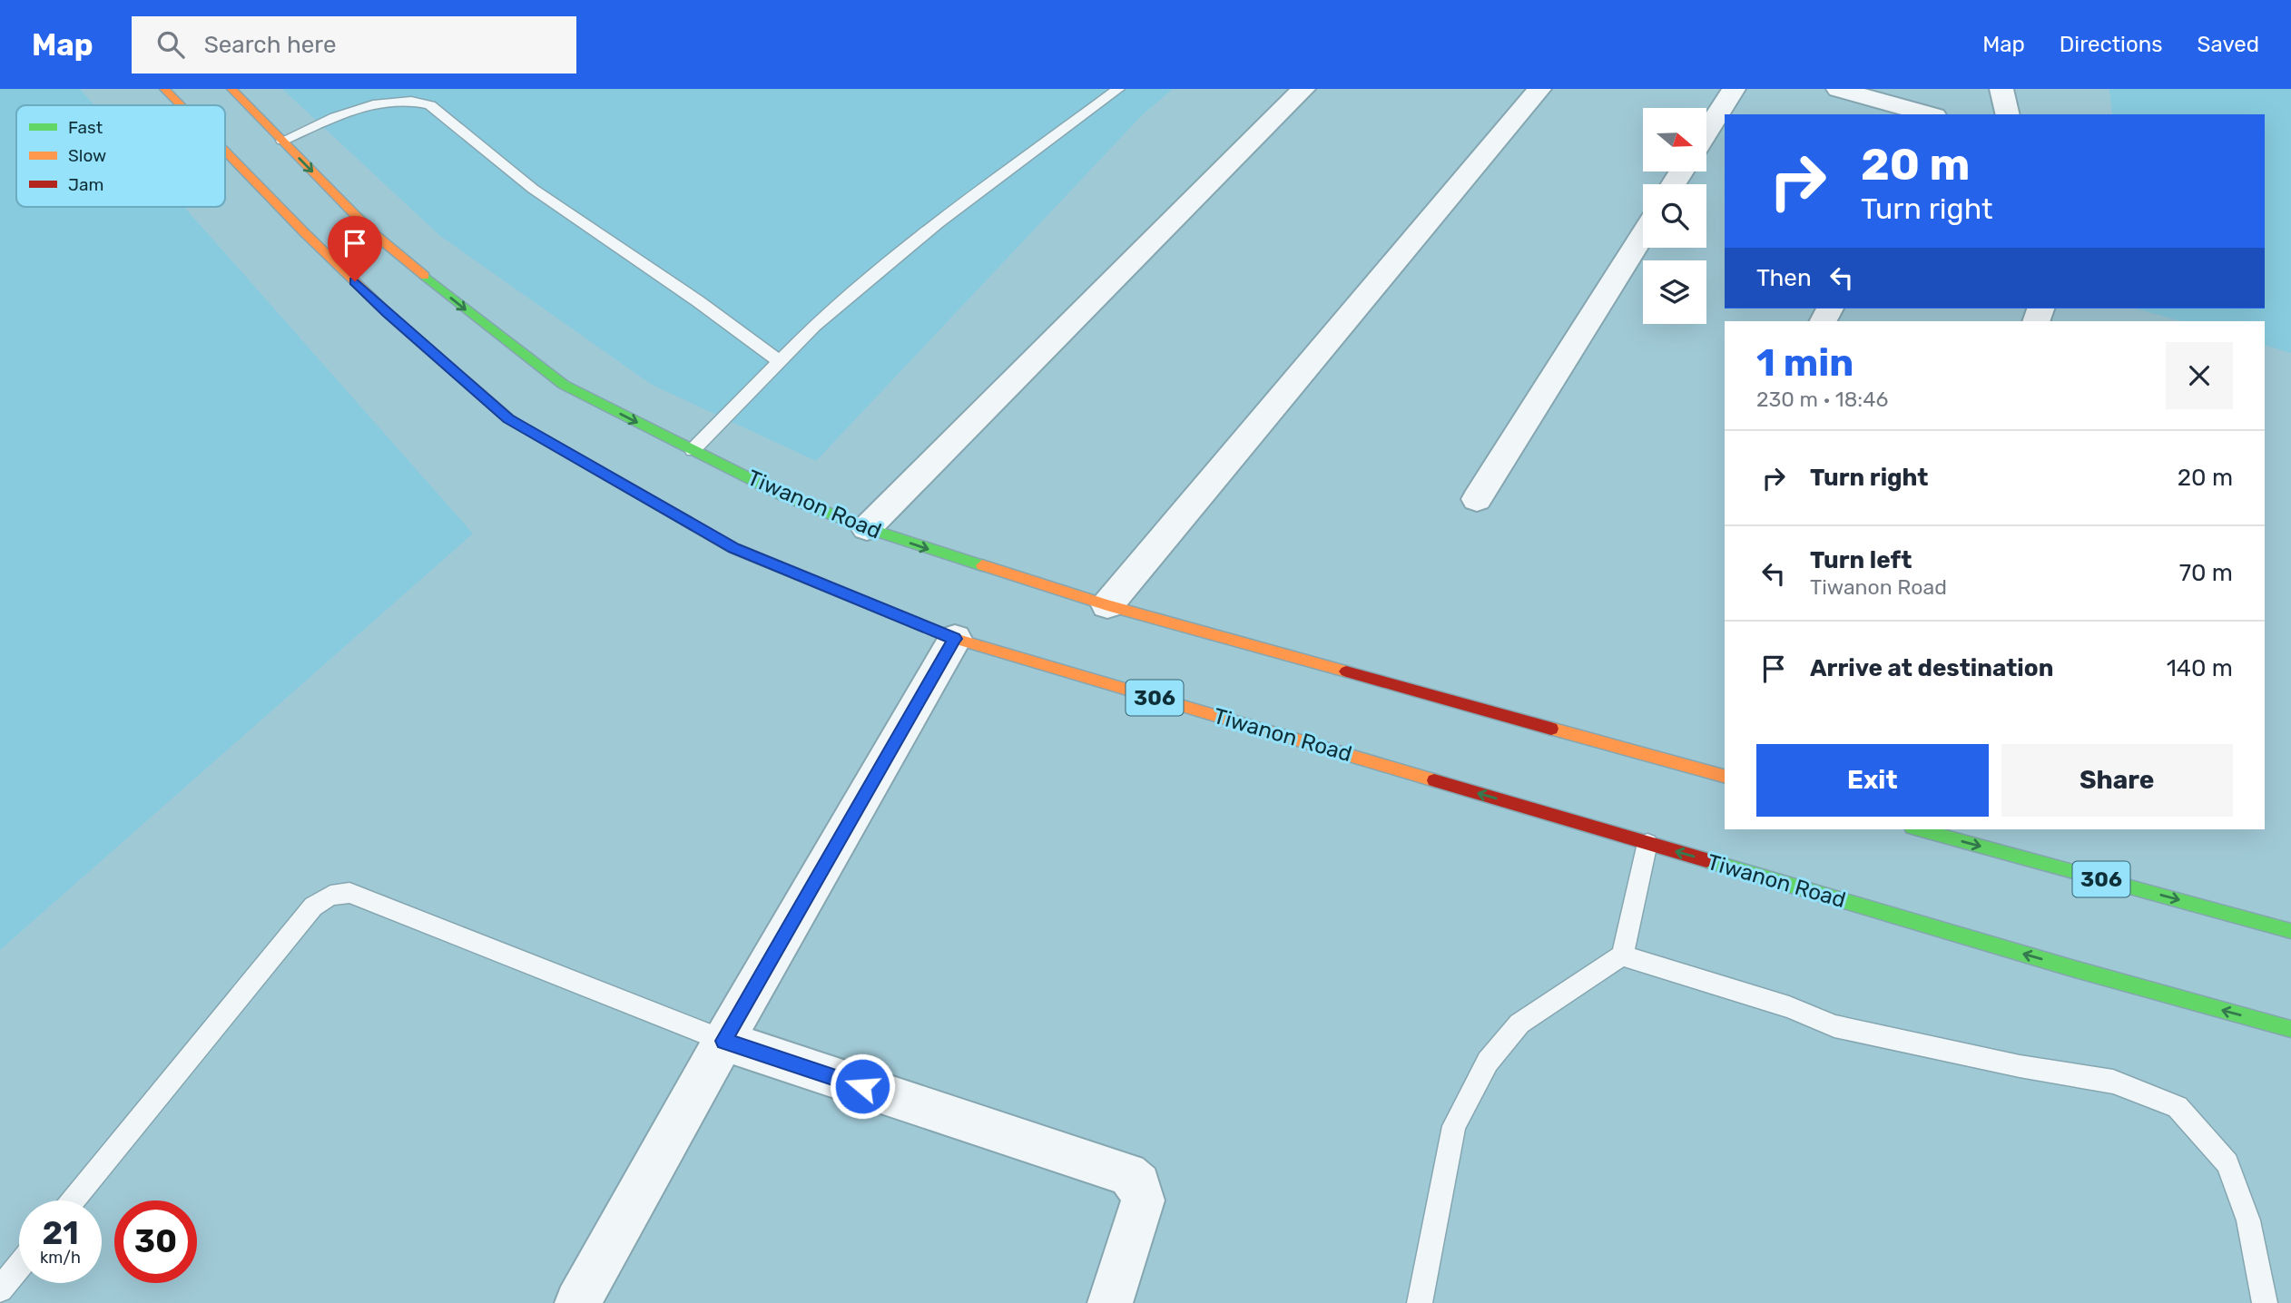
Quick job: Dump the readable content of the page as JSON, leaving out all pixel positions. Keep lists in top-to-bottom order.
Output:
{
  "streets": {
    "main road": ["Tiwanon Road", "306"]
  },
  "legend": ["Fast", "Slow", "Jam"],
  "north": "right",
  "page": {
    "header": "Map",
    "search": "Search here",
    "nav": ["Map", "Directions", "Saved"],
    "turn": ["20 m", "Turn right"],
    "then": "Then",
    "heading": ["1 min", "230 m · 18:46"],
    "list": [
      {
        "name": "Turn right",
        "value": "20 m"
      },
      {
        "name": "Turn left",
        "note": "Tiwanon Road",
        "value": "70 m"
      },
      {
        "name": "Arrive at destination",
        "value": "140 m"
      }
    ],
    "buttons": ["Exit", "Share"],
    "speed": "21 km/h",
    "limit": "30"
  }
}
